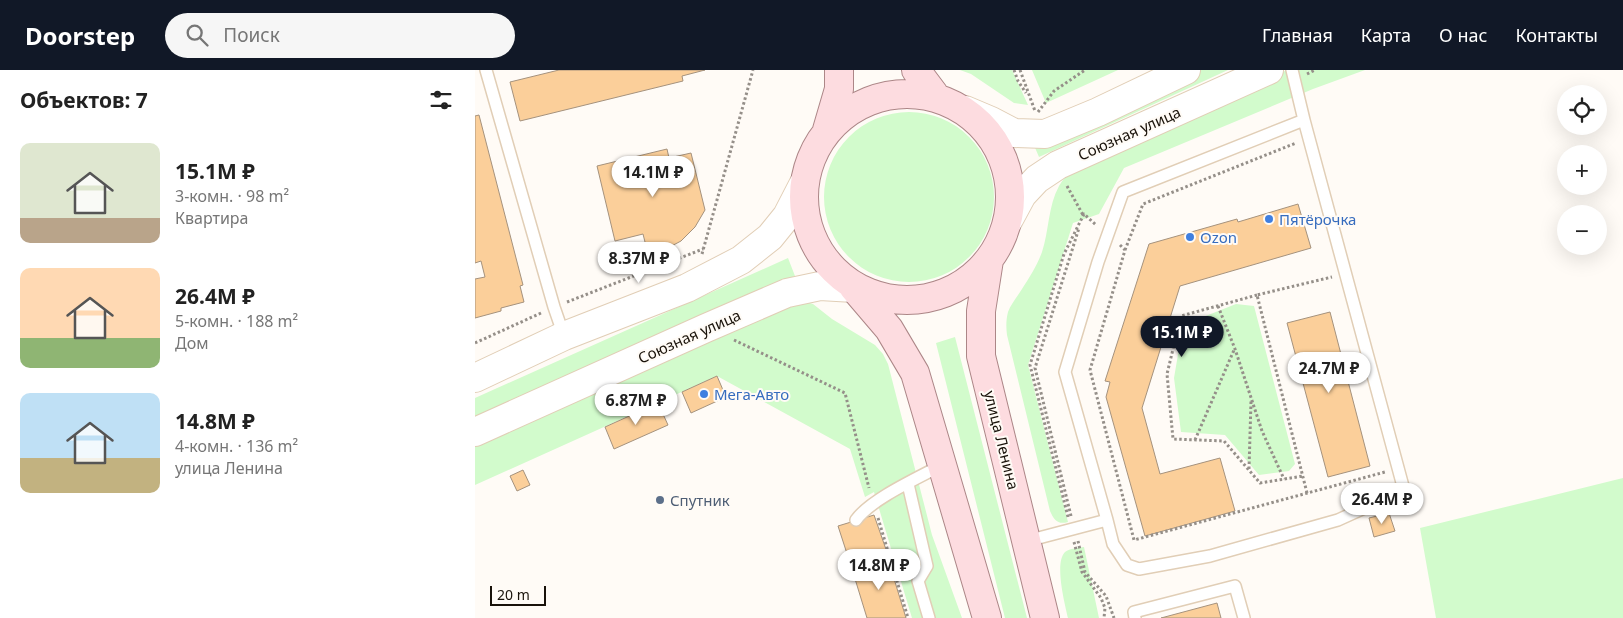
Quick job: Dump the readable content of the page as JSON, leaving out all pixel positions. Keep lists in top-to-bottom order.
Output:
{
  "streets": {
    "main road": ["Союзная улица", "улица Ленина"]
  },
  "places": [
    "Пятёрочка",
    "Ozon",
    "Мега-Авто",
    "Спутник"
  ],
  "scale_bar": "20 m",
  "page": {
    "header": "Doorstep",
    "search": "Поиск",
    "nav": [
      "Главная",
      "Карта",
      "О нас",
      "Контакты"
    ],
    "heading": "Объектов: 7",
    "map_buttons": ["+", "−"],
    "list": [
      {
        "name": "15.1M ₽",
        "note": "3-комн. · 98 m² · Квартира"
      },
      {
        "name": "26.4M ₽",
        "note": "5-комн. · 188 m² · Дом"
      },
      {
        "name": "14.8M ₽",
        "note": "4-комн. · 136 m² · улица Ленина"
      }
    ],
    "price": [
      "14.1M ₽",
      "8.37M ₽",
      "15.1M ₽",
      "24.7M ₽",
      "6.87M ₽",
      "26.4M ₽",
      "14.8M ₽"
    ],
    "scale": "20 m"
  }
}
